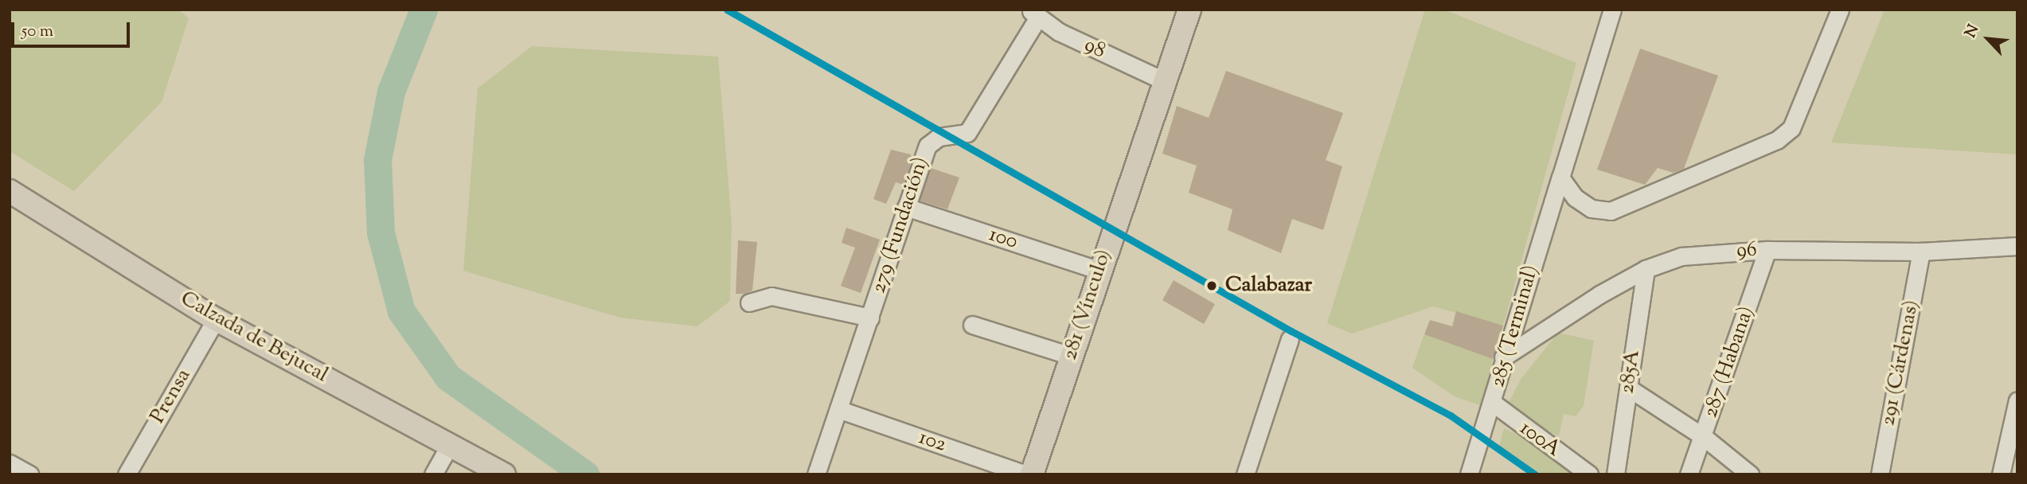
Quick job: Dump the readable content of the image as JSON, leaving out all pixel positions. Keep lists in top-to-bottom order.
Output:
{
  "streets": {
    "main road": ["281 (Vínculo)", "Calzada de Bejucal"],
    "street": [
      "98",
      "279 (Fundación)",
      "100",
      "96",
      "285 (Terminal)",
      "287 (Habana)",
      "291 (Cárdenas)",
      "285A",
      "Prensa",
      "100A",
      "102"
    ]
  },
  "crossings": [
    ["98", "279 (Fundación)"],
    ["98", "281 (Vínculo)"],
    ["279 (Fundación)", "100"],
    ["279 (Fundación)", "102"],
    ["100", "281 (Vínculo)"],
    ["96", "285 (Terminal)"],
    ["96", "287 (Habana)"],
    ["96", "291 (Cárdenas)"],
    ["96", "285A"],
    ["285 (Terminal)", "100A"],
    ["Calzada de Bejucal", "Prensa"]
  ],
  "places": ["Calabazar"],
  "scale_bar": "50 m",
  "north": "top left"
}
